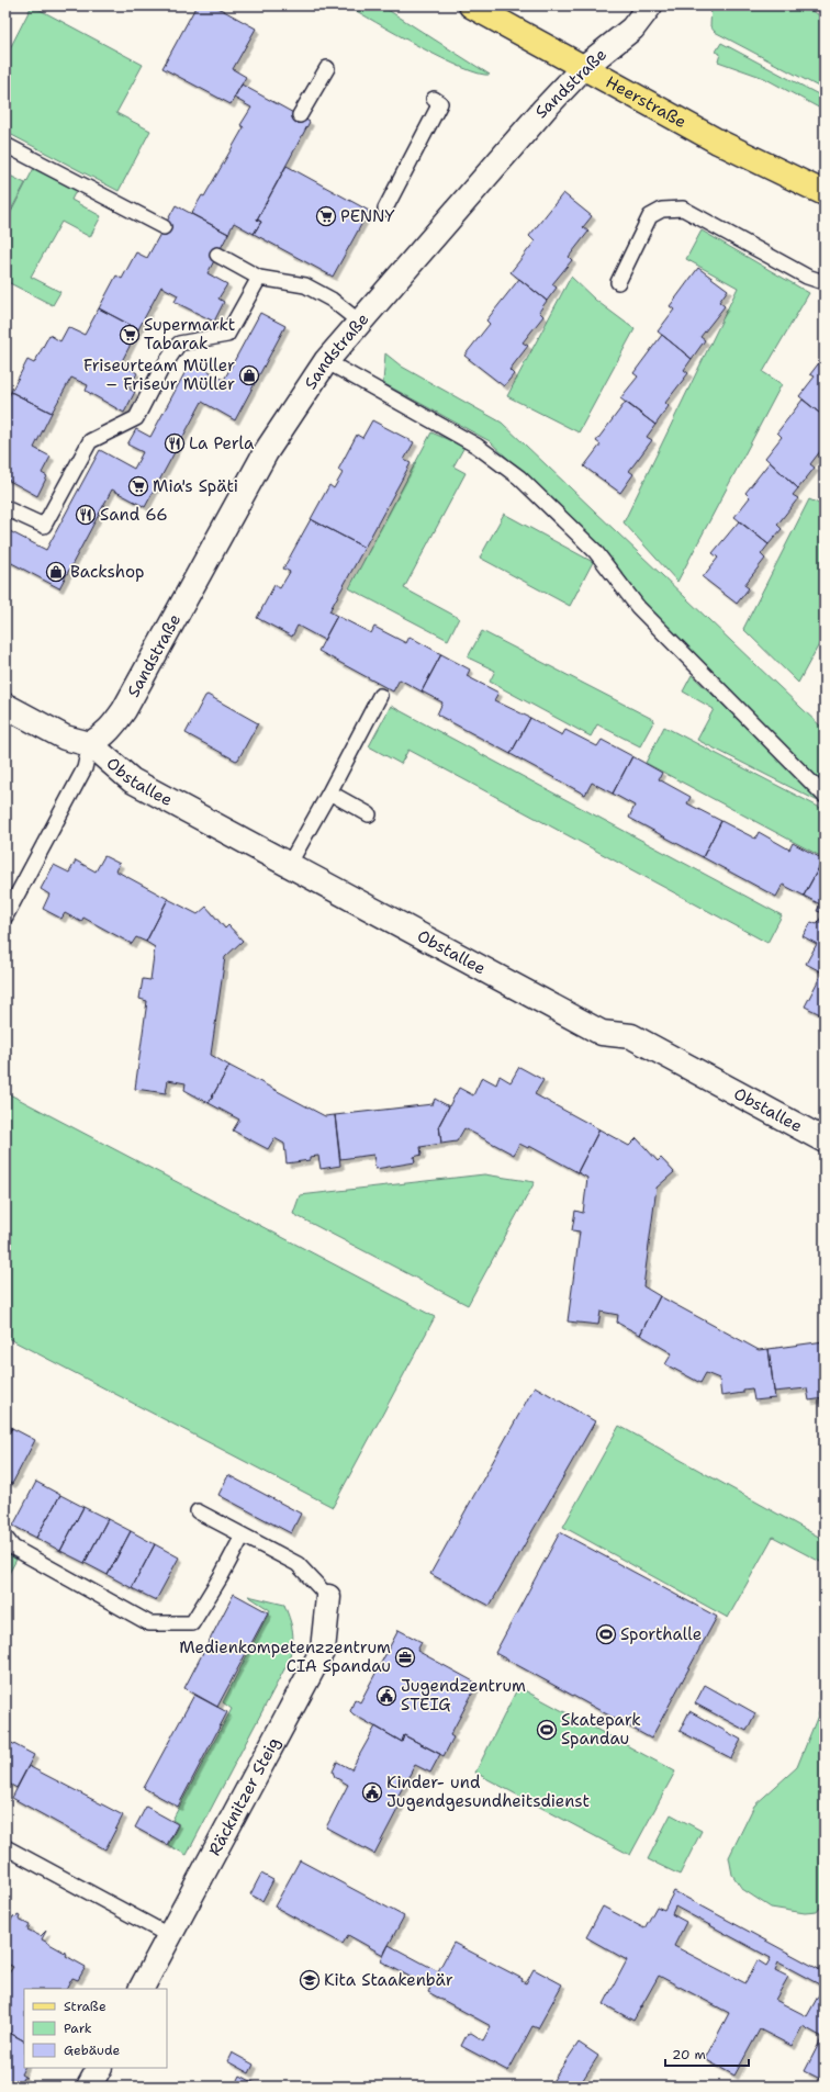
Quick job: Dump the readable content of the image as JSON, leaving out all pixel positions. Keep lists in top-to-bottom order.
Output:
{
  "streets": {
    "main road": ["Heerstraße"],
    "street": ["Sandstraße", "Obstallee", "Räcknitzer Steig"]
  },
  "crossings": [
    ["Sandstraße", "Heerstraße"],
    ["Sandstraße", "Obstallee"]
  ],
  "places": {
    "supermarket": ["PENNY", "Supermarkt Tabarak", "Mia's Späti"],
    "shop": ["Friseurteam Müller – Friseur Müller", "Backshop"],
    "restaurant": ["La Perla", "Sand 66"],
    "sports": ["Sporthalle", "Skatepark Spandau"],
    "office": ["Medienkompetenzzentrum CIA Spandau"],
    "public building": ["Jugendzentrum STEIG", "Kinder- und Jugendgesundheitsdienst"],
    "school or university": ["Kita Staakenbär"]
  },
  "legend": ["Straße", "Park", "Gebäude"],
  "scale_bar": "20 m"
}
